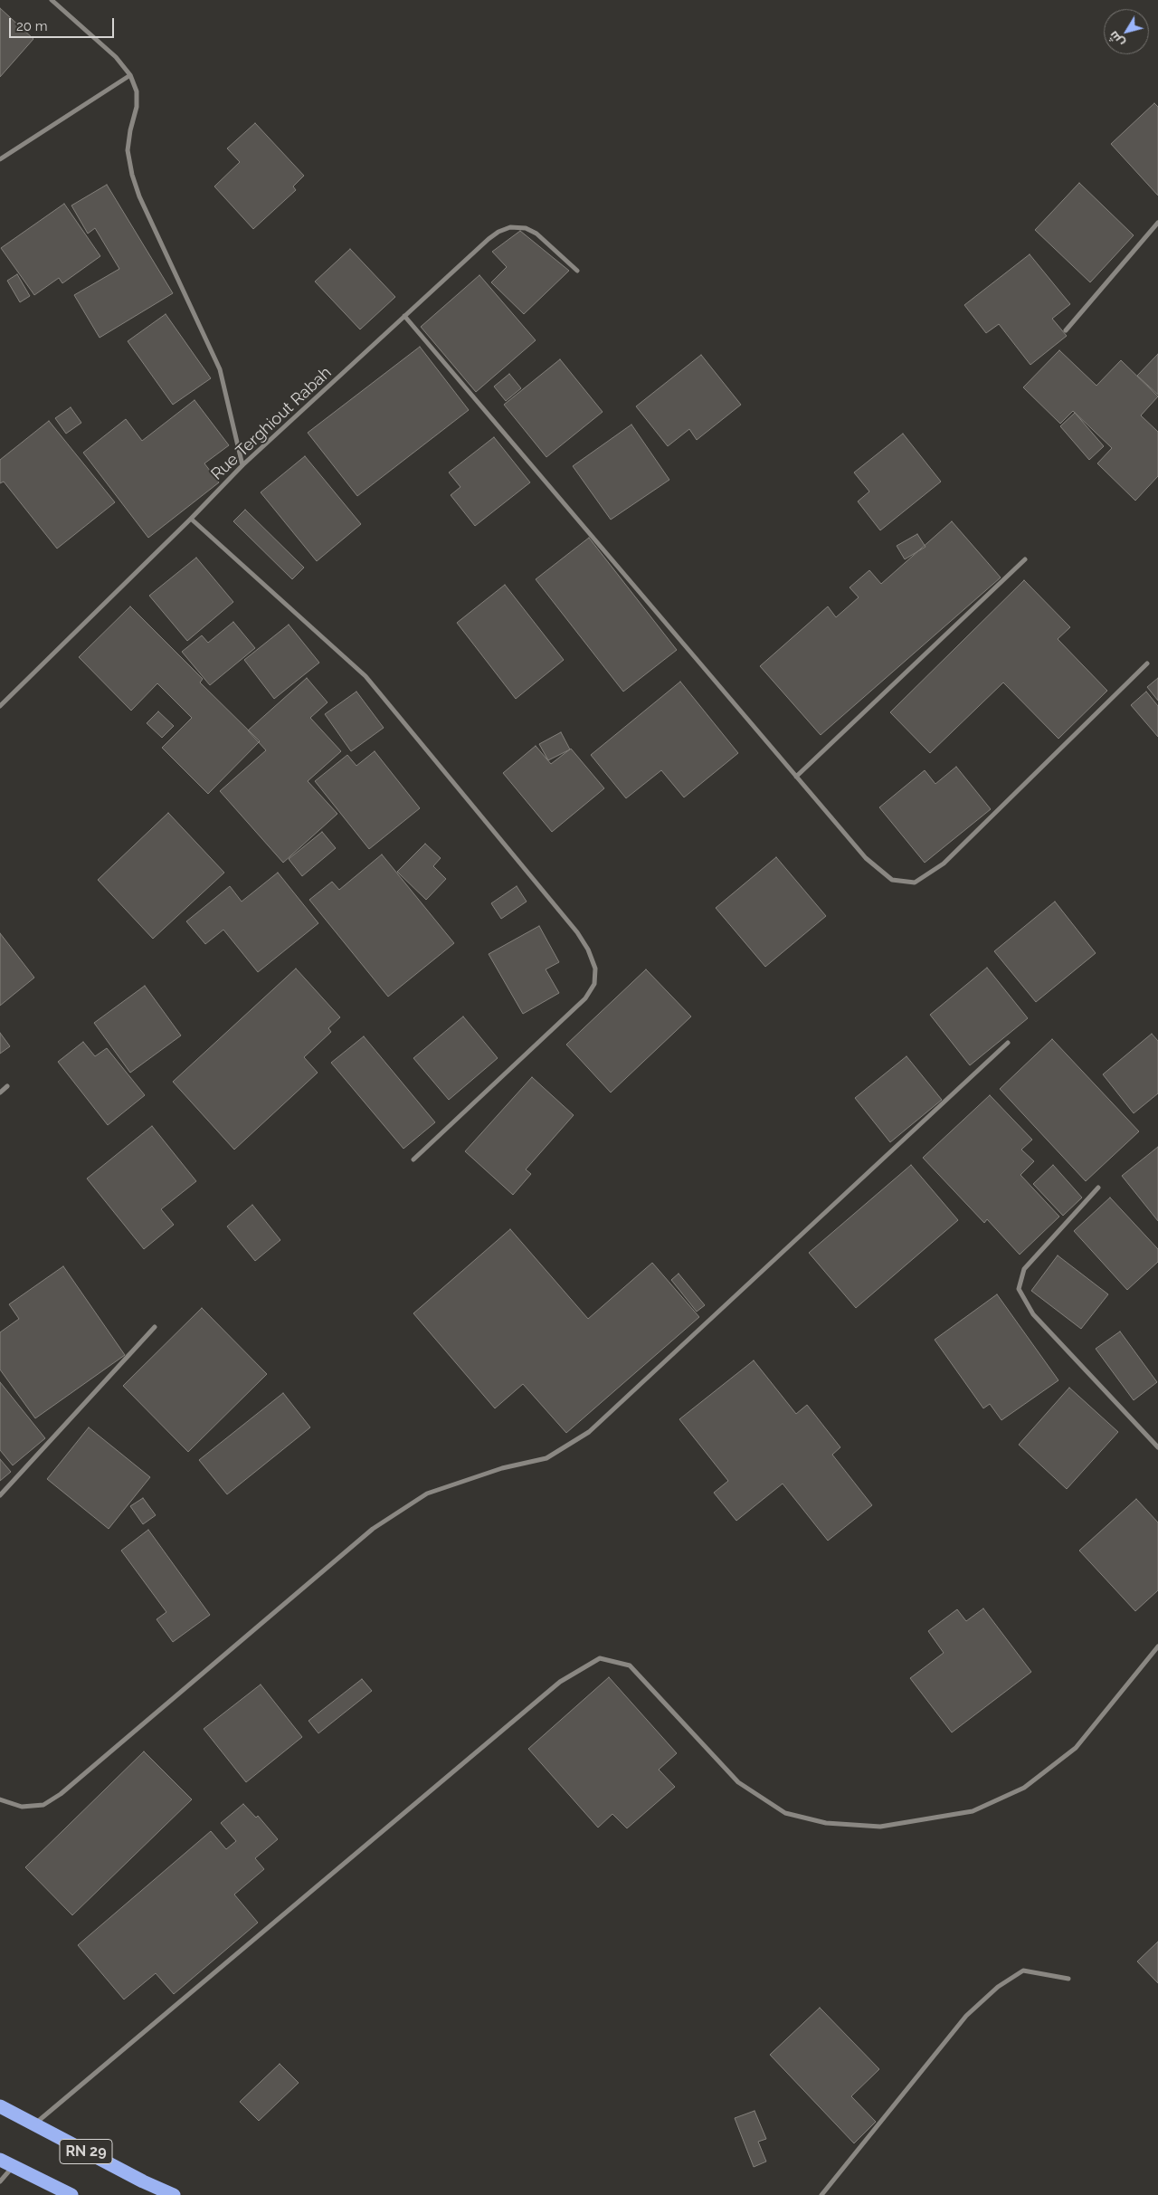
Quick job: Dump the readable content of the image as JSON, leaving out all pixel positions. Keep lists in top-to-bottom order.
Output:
{
  "streets": {
    "highway": ["RN 29"],
    "street": ["Rue Terghiout Rabah"]
  },
  "scale_bar": "20 m",
  "north": "bottom left"
}
